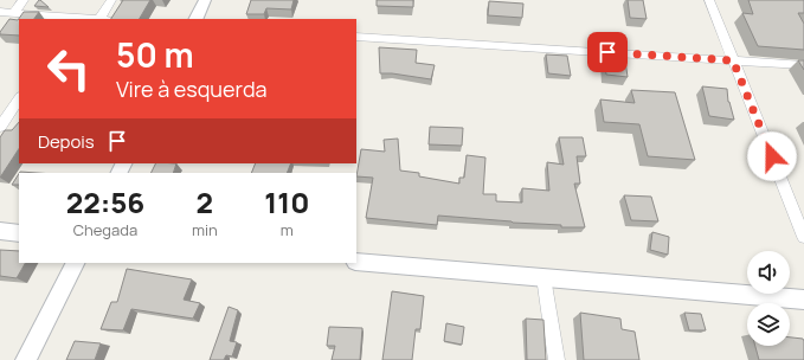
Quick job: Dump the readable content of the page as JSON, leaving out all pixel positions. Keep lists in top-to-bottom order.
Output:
{
  "page": {
    "turn": ["50 m", "Vire à esquerda"],
    "then": "Depois",
    "eta": [
      "22:56",
      "Chegada",
      "2",
      "min",
      "110",
      "m"
    ]
  }
}
